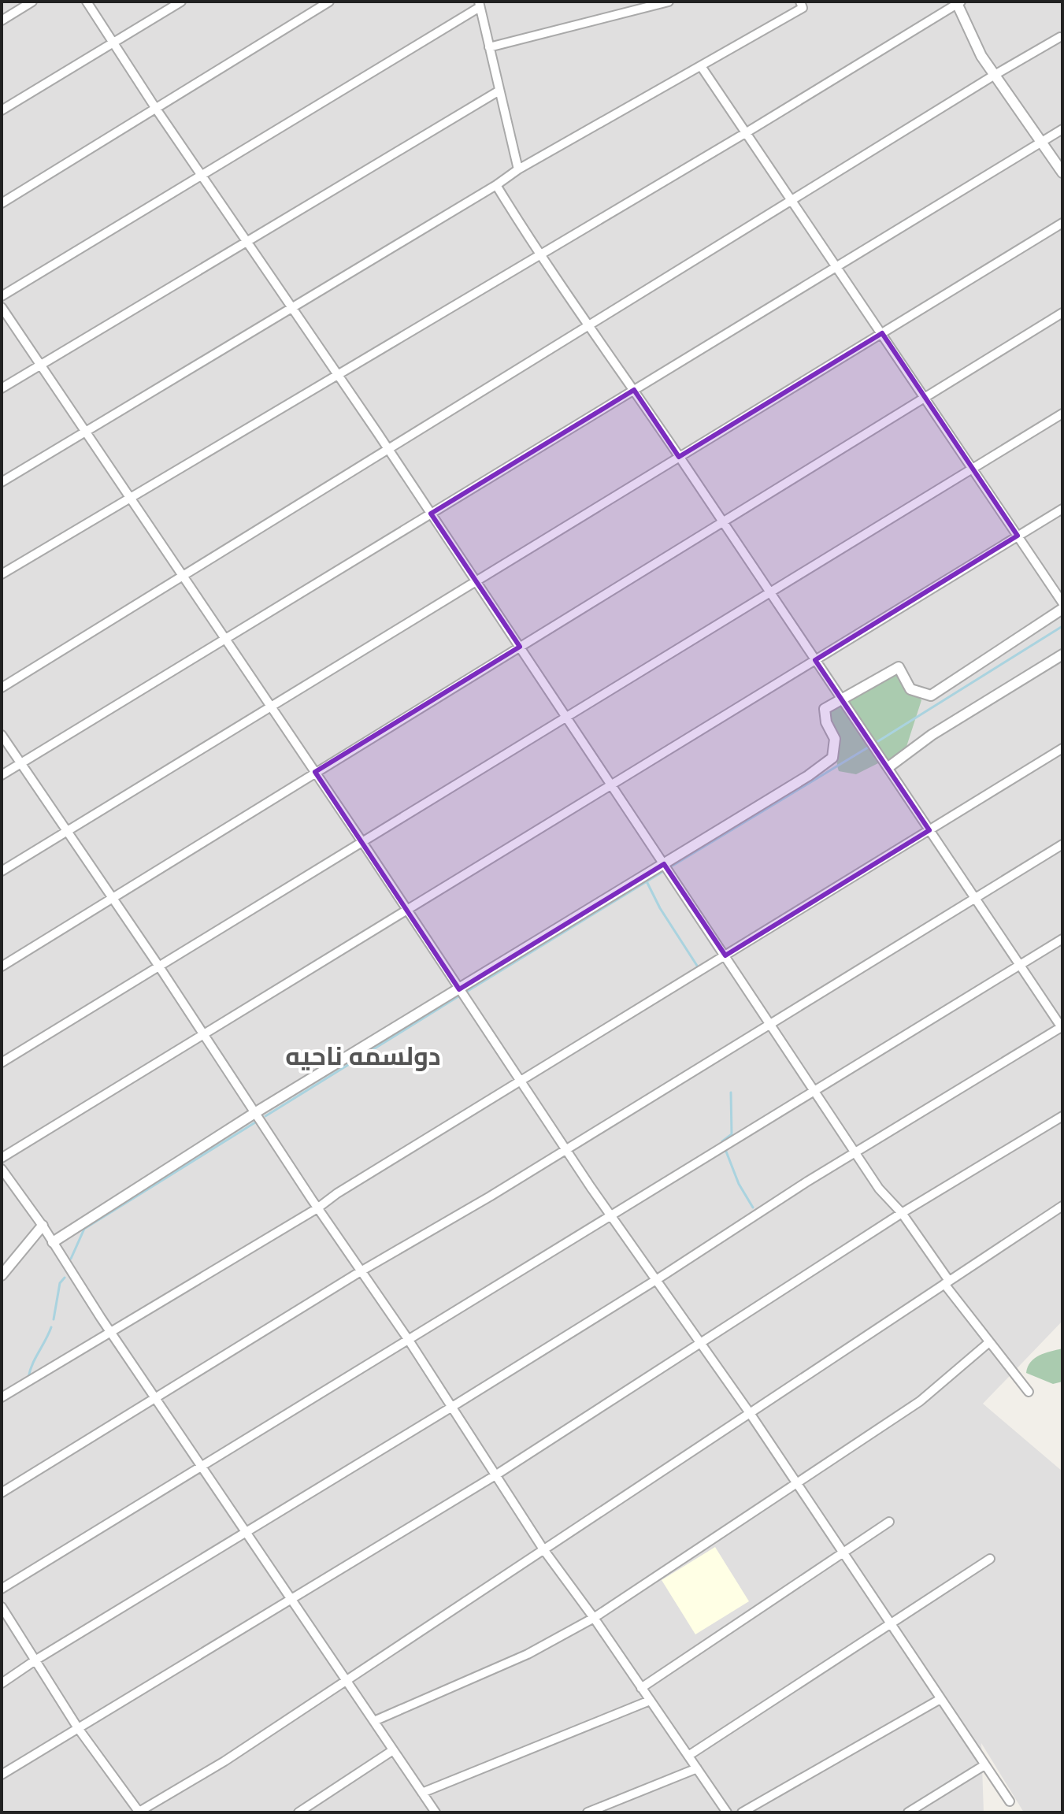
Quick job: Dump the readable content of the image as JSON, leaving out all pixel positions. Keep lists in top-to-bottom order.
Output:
{
  "districts": ["دولسمه ناحیه"]
}
